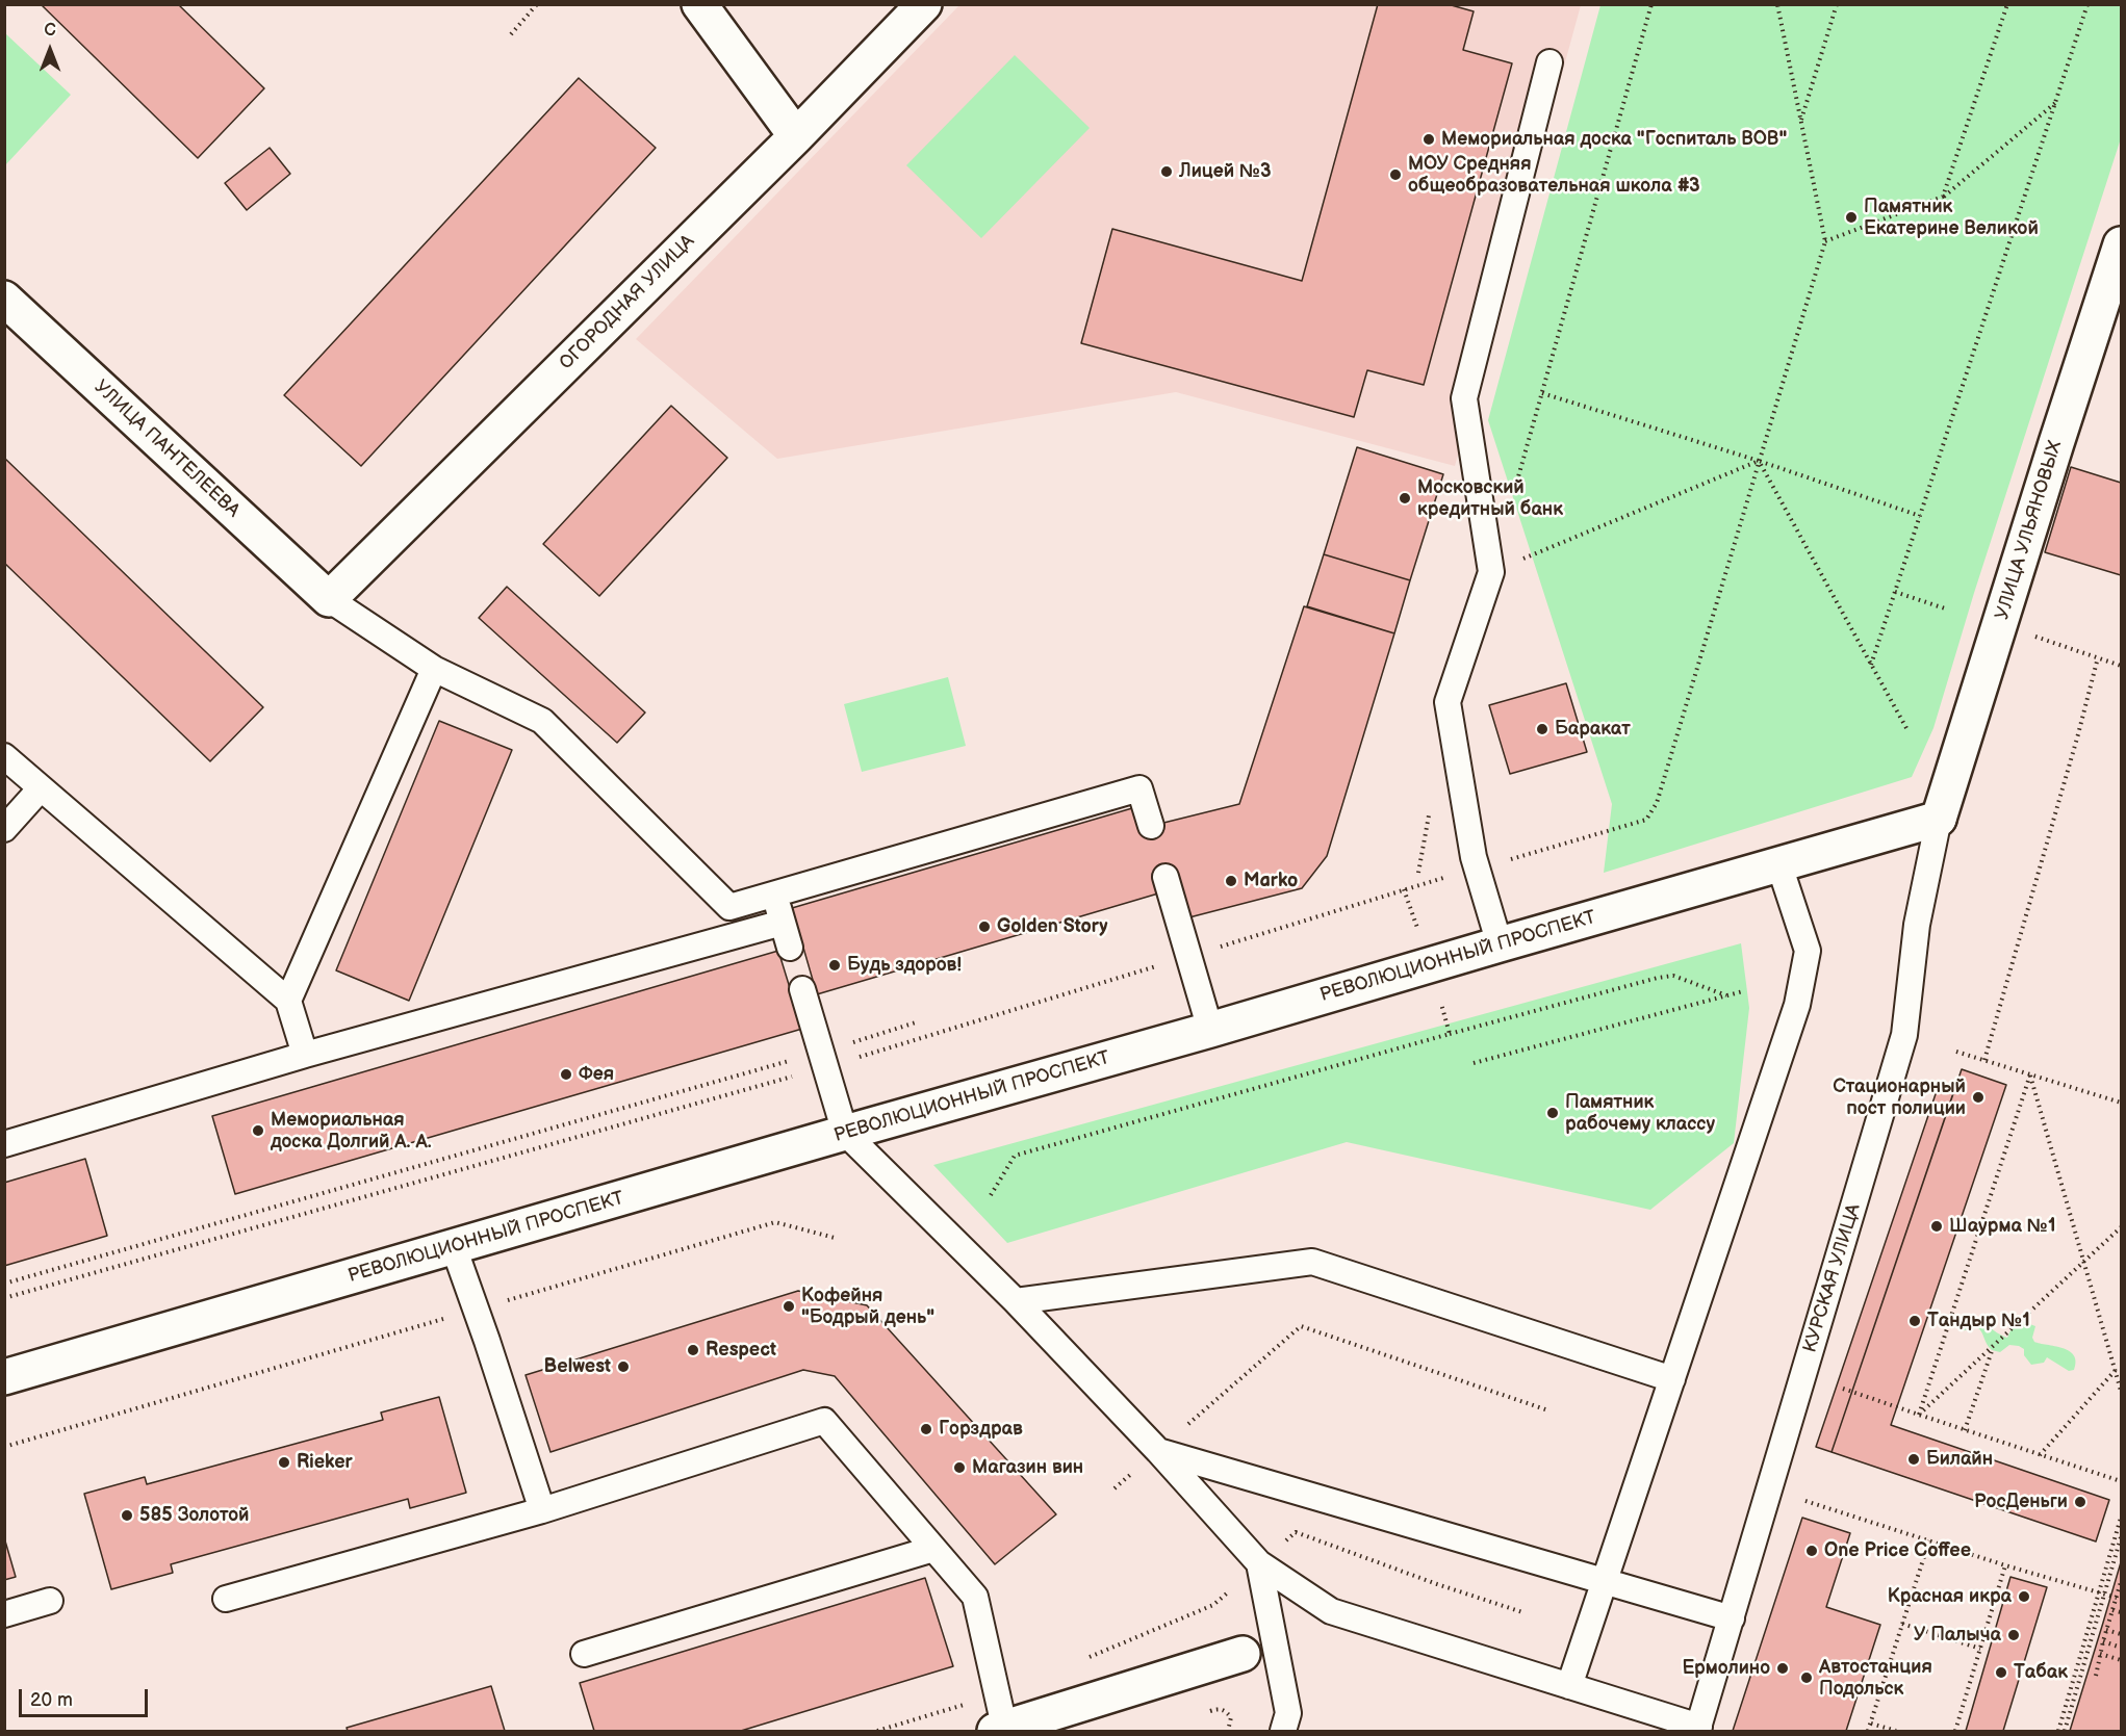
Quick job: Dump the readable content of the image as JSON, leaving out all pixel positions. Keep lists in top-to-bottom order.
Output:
{
  "streets": {
    "street": [
      "ОГОРОДНАЯ УЛИЦА",
      "УЛИЦА ПАНТЕЛЕЕВА",
      "УЛИЦА УЛЬЯНОВЫХ",
      "РЕВОЛЮЦИОННЫЙ ПРОСПЕКТ"
    ],
    "lane": ["КУРСКАЯ УЛИЦА"]
  },
  "crossings": [
    ["ОГОРОДНАЯ УЛИЦА", "УЛИЦА ПАНТЕЛЕЕВА"],
    ["УЛИЦА УЛЬЯНОВЫХ", "РЕВОЛЮЦИОННЫЙ ПРОСПЕКТ"],
    ["УЛИЦА УЛЬЯНОВЫХ", "КУРСКАЯ УЛИЦА"],
    ["РЕВОЛЮЦИОННЫЙ ПРОСПЕКТ", "КУРСКАЯ УЛИЦА"]
  ],
  "places": [
    "Мемориальная доска \"Госпиталь ВОВ\"",
    "Лицей №3",
    "МОУ Средняя общеобразовательная школа #3",
    "Памятник Екатерине Великой",
    "Московский кредитный банк",
    "Баракат",
    "Marko",
    "Golden Story",
    "Будь здоров!",
    "Фея",
    "Стационарный пост полиции",
    "Памятник рабочему классу",
    "Мемориальная доска Долгий А. А.",
    "Шаурма №1",
    "Кофейня \"Бодрый день\"",
    "Тандыр №1",
    "Respect",
    "Belwest",
    "Горздрав",
    "Билайн",
    "Rieker",
    "Магазин вин",
    "РосДеньги",
    "585 Золотой",
    "One Price Coffee",
    "Красная икра",
    "У Палыча",
    "Ермолино",
    "Табак",
    "Автостанция Подольск"
  ],
  "scale_bar": "20 m",
  "north": "top"
}
